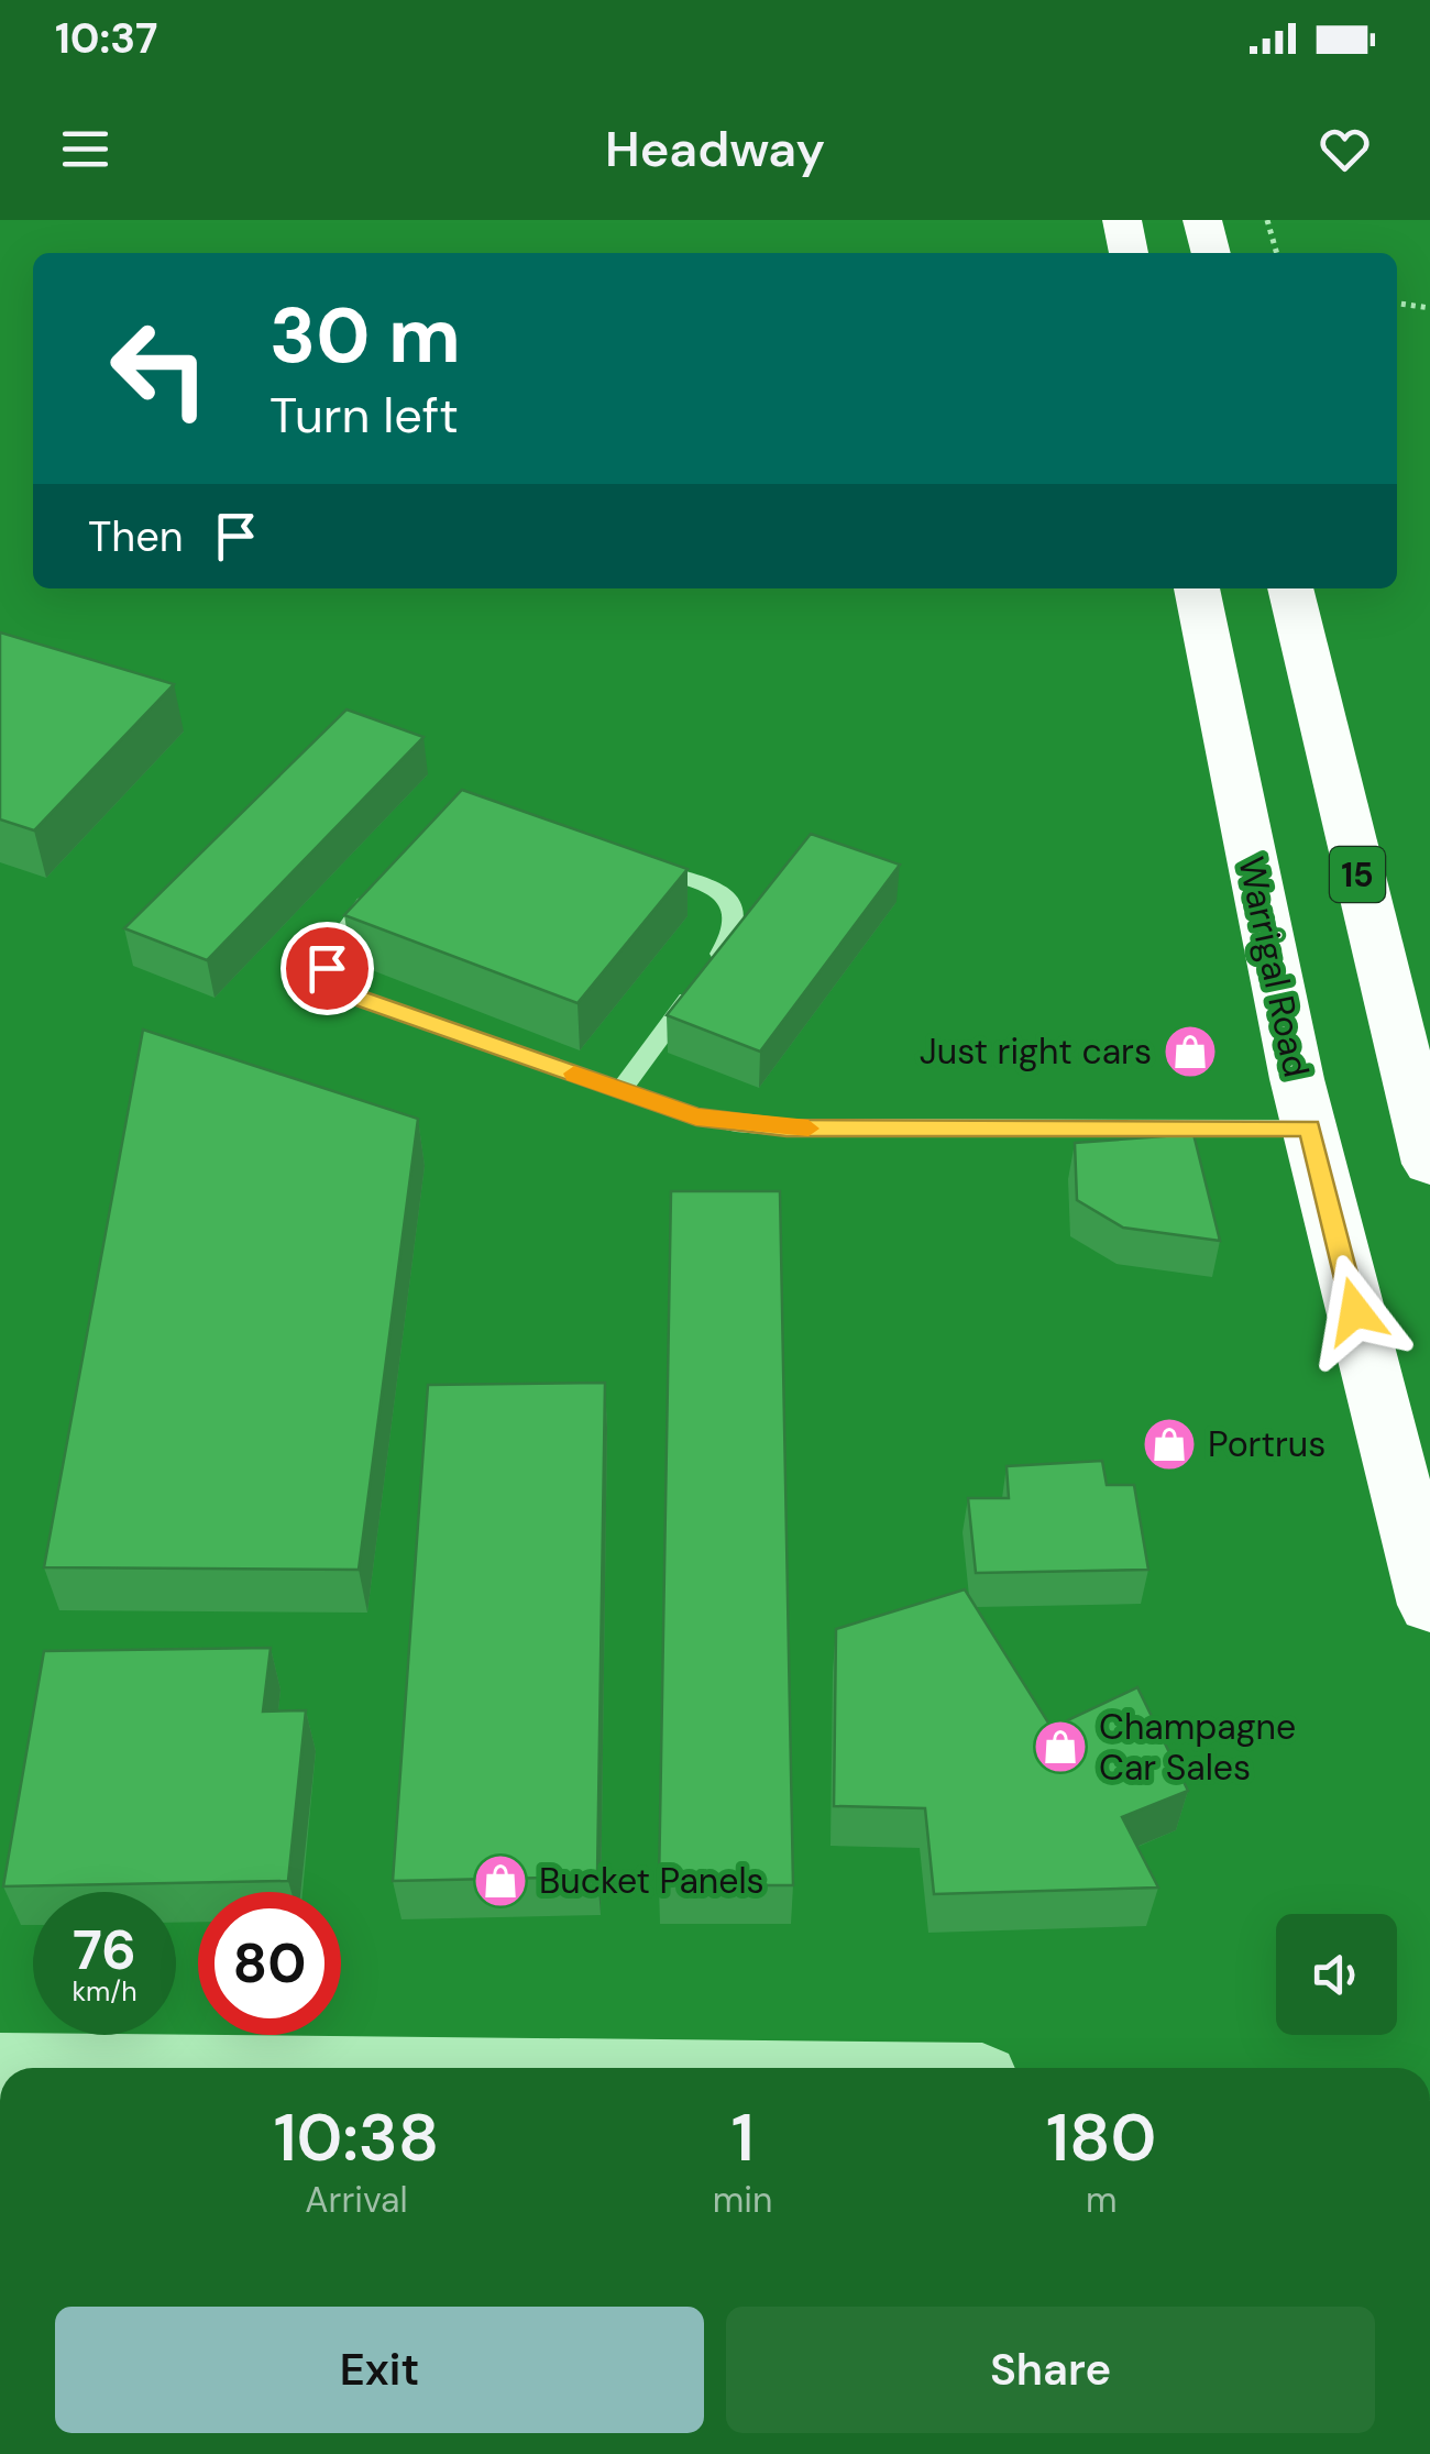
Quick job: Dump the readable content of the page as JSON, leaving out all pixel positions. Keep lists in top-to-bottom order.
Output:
{
  "streets": {
    "highway": ["15", "Warrigal Road"]
  },
  "places": {
    "shop": [
      "Just right cars",
      "Portrus",
      "Champagne Car Sales",
      "Bucket Panels"
    ]
  },
  "page": {
    "status": "10:37",
    "header": "Headway",
    "turn": ["30 m", "Turn left"],
    "then": "Then",
    "speed": "76 km/h",
    "limit": "80",
    "eta": [
      "10:38",
      "Arrival",
      "1",
      "min",
      "180",
      "m"
    ],
    "buttons": ["Exit", "Share"]
  }
}
